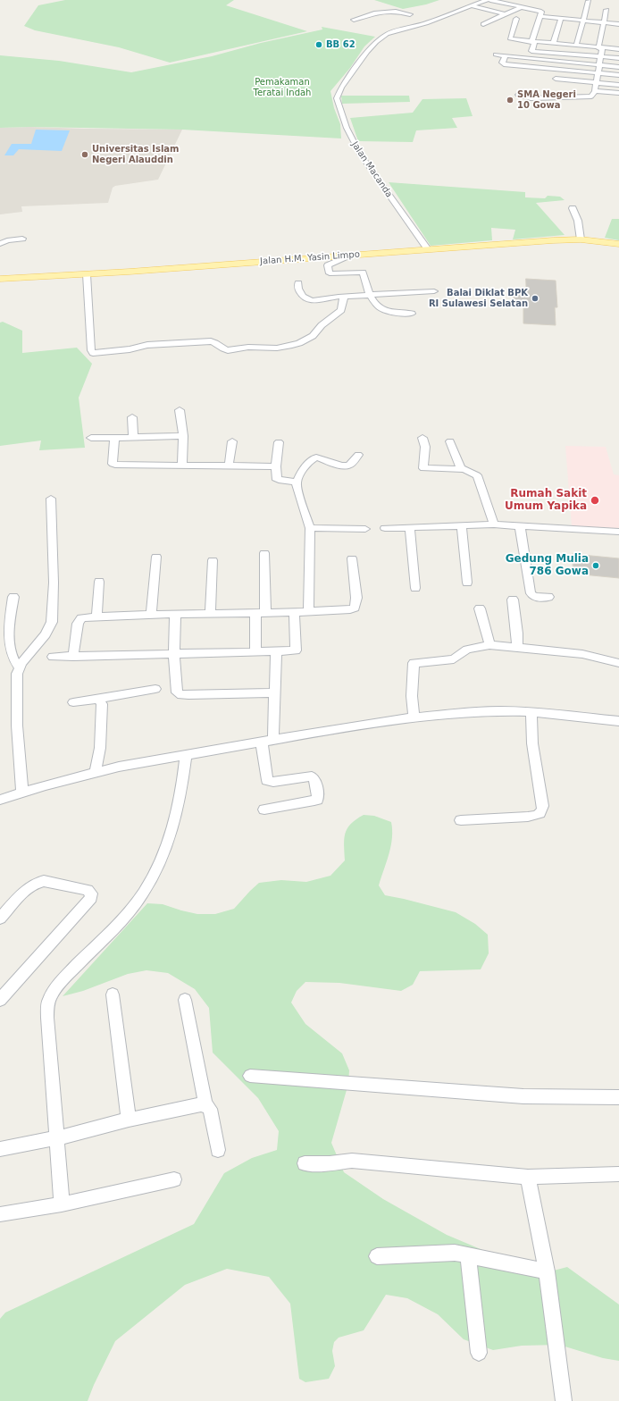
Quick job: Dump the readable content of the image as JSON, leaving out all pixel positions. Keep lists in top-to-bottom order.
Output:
{
  "streets": {
    "main road": ["Jalan H.M. Yasin Limpo"],
    "street": ["Jalan Macanda"]
  },
  "crossings": [
    ["Jalan Macanda", "Jalan H.M. Yasin Limpo"]
  ],
  "parks": ["Pemakaman Teratai Indah"],
  "places": [
    "BB 62",
    "SMA Negeri 10 Gowa",
    "Universitas Islam Negeri Alauddin",
    "Balai Diklat BPK RI Sulawesi Selatan",
    "Rumah Sakit Umum Yapika",
    "Gedung Mulia 786 Gowa"
  ]
}
